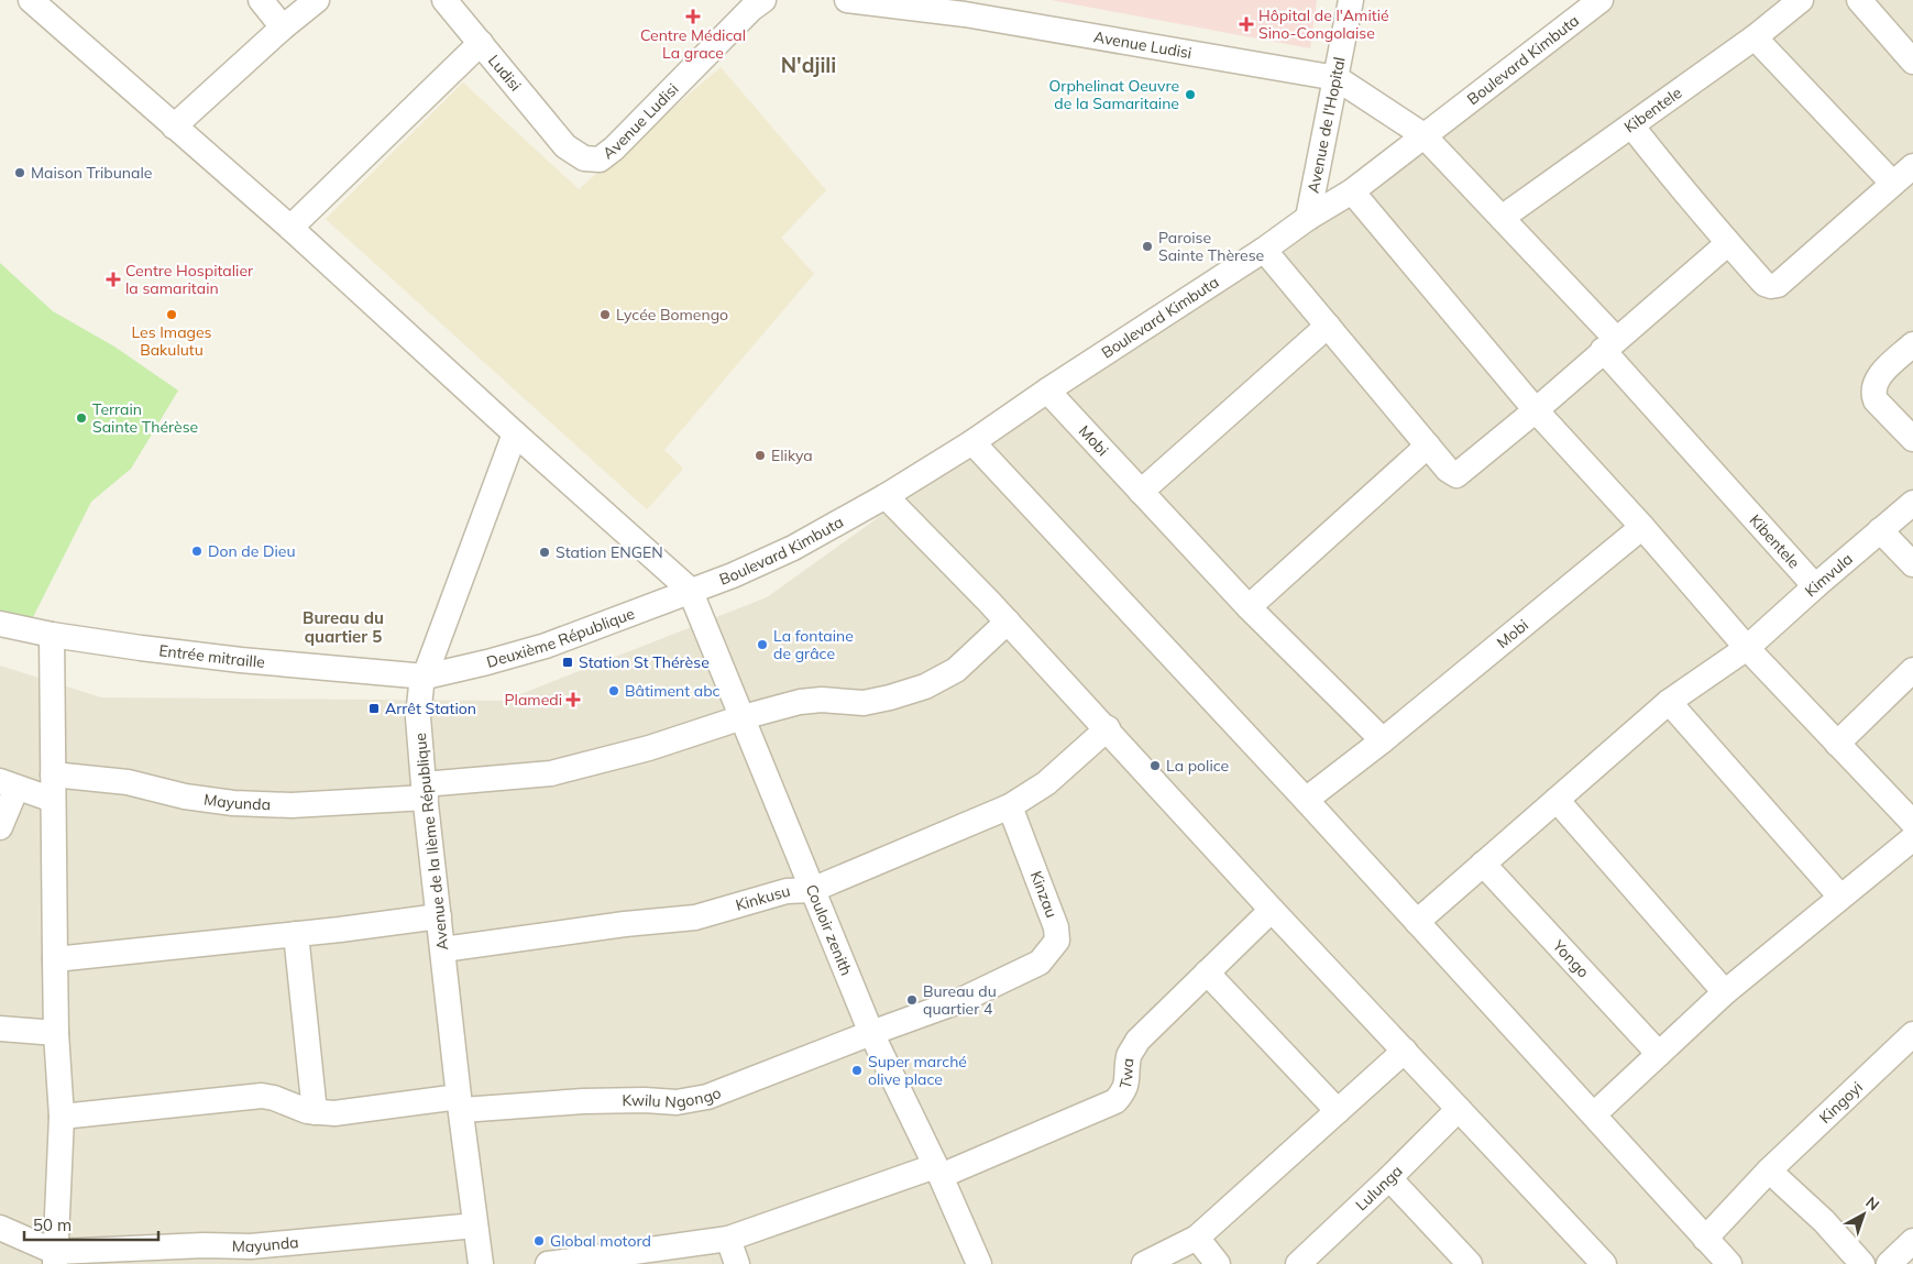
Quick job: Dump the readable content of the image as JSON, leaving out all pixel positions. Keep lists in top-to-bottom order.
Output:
{
  "streets": {
    "street": [
      "Avenue Ludisi",
      "Boulevard Kimbuta",
      "Ludisi",
      "Kibentele",
      "Avenue de l'Hopital",
      "Mobi",
      "Kimvula",
      "Deuxième République",
      "Entrée mitraille",
      "Mayunda",
      "Avenue de la IIème République",
      "Kinzau",
      "Kinkusu",
      "Couloir zenith",
      "Yongo",
      "Twa",
      "Kwilu Ngongo",
      "Kingoyi",
      "Lulunga"
    ]
  },
  "crossings": [
    ["Avenue Ludisi", "Boulevard Kimbuta"],
    ["Avenue Ludisi", "Ludisi"],
    ["Avenue Ludisi", "Kibentele"],
    ["Avenue Ludisi", "Avenue de l'Hopital"],
    ["Boulevard Kimbuta", "Kibentele"],
    ["Boulevard Kimbuta", "Avenue de l'Hopital"],
    ["Boulevard Kimbuta", "Mobi"],
    ["Boulevard Kimbuta", "Deuxième République"],
    ["Boulevard Kimbuta", "Couloir zenith"],
    ["Kibentele", "Kimvula"],
    ["Deuxième République", "Entrée mitraille"],
    ["Deuxième République", "Avenue de la IIème République"],
    ["Deuxième République", "Couloir zenith"],
    ["Entrée mitraille", "Avenue de la IIème République"],
    ["Mayunda", "Avenue de la IIème République"],
    ["Avenue de la IIème République", "Kinkusu"],
    ["Avenue de la IIème République", "Kwilu Ngongo"],
    ["Kinzau", "Kinkusu"],
    ["Kinzau", "Couloir zenith"],
    ["Kinzau", "Kwilu Ngongo"],
    ["Kinkusu", "Couloir zenith"],
    ["Couloir zenith", "Twa"],
    ["Couloir zenith", "Kwilu Ngongo"]
  ],
  "districts": ["N'djili", "Bureau du quartier 5"],
  "places": {
    "health": [
      "Centre Médical La grace",
      "Hôpital de l'Amitié Sino-Congolaise",
      "Centre Hospitalier la samaritain",
      "Plamedi"
    ],
    "other": [
      "Orphelinat Oeuvre de la Samaritaine",
      "Maison Tribunale",
      "Paroise Sainte Thèrese",
      "Les Images Bakulutu",
      "Lycée Bomengo",
      "Terrain Sainte Thérèse",
      "Elikya",
      "Don de Dieu",
      "Station ENGEN",
      "La fontaine de grâce",
      "Bâtiment abc",
      "La police",
      "Bureau du quartier 4",
      "Super marché olive place",
      "Global motord"
    ],
    "transit": ["Station St Thérèse", "Arrêt Station"]
  },
  "scale_bar": "50 m",
  "north": "top right"
}
